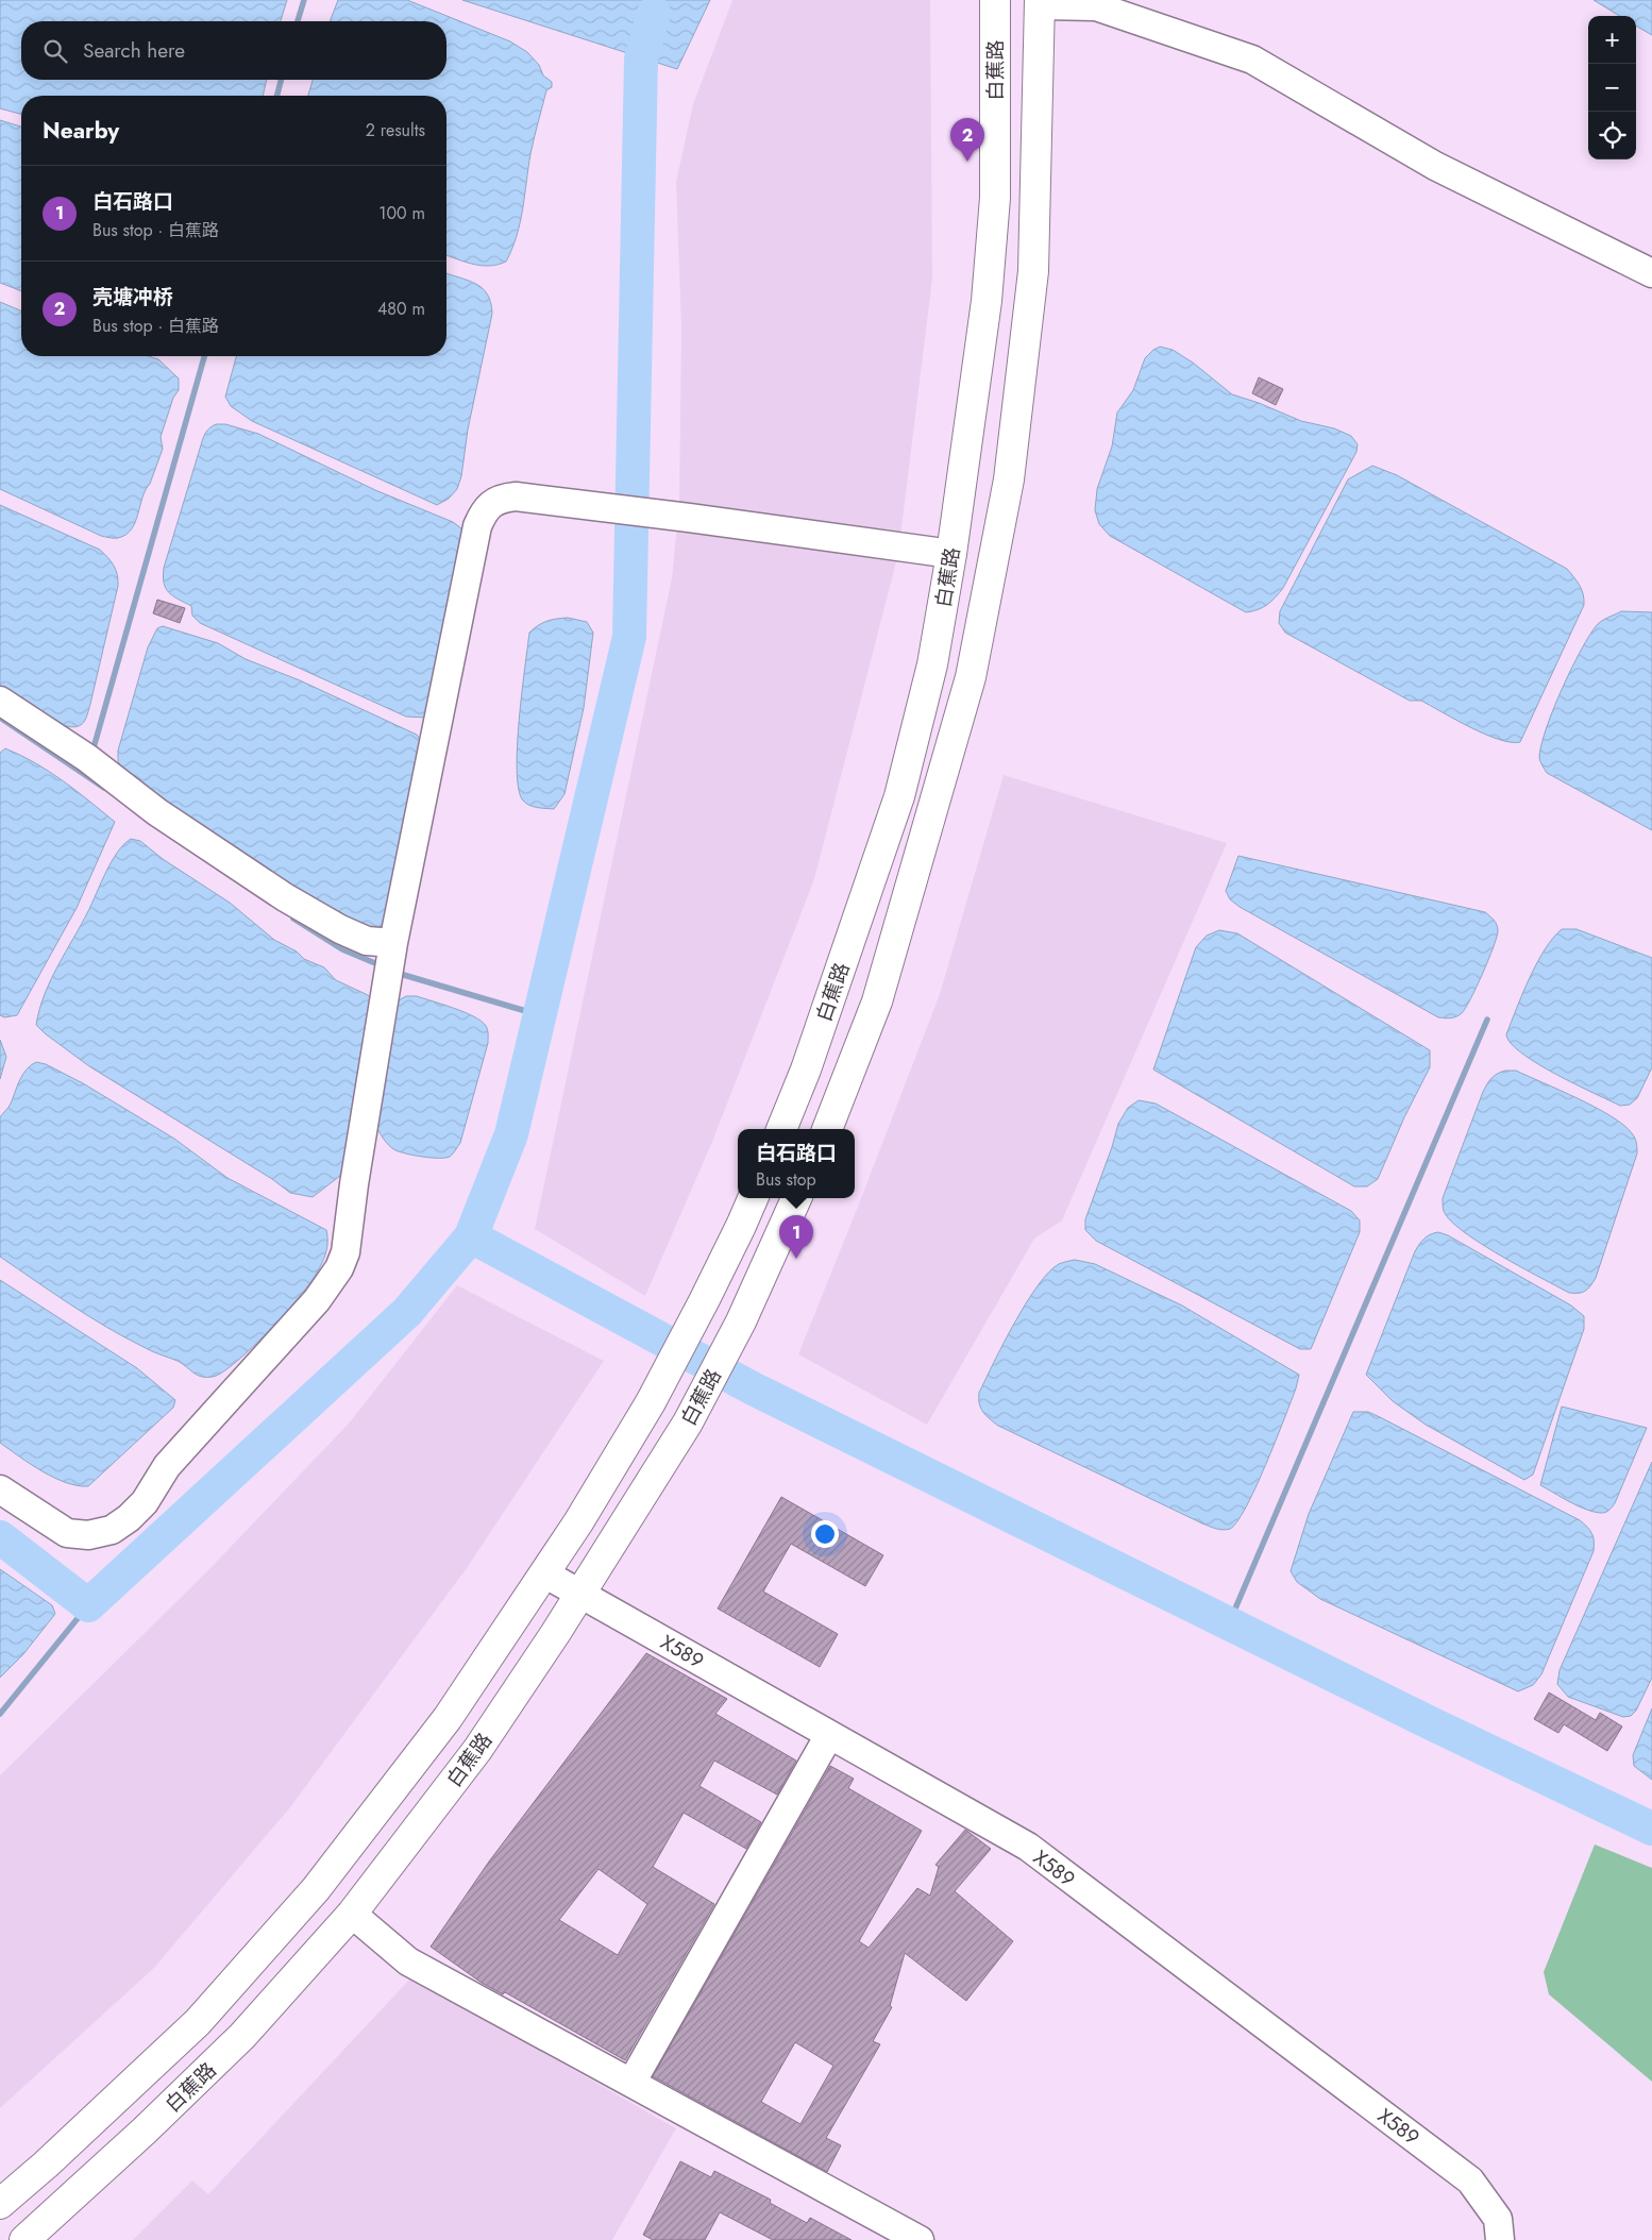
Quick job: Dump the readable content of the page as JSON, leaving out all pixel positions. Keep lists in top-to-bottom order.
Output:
{
  "streets": {
    "main road": ["白蕉路"],
    "street": ["X589"]
  },
  "crossings": [
    ["白蕉路", "X589"]
  ],
  "page": {
    "map_buttons": ["+", "−"],
    "search": "Search here",
    "heading": ["Nearby", "2 results"],
    "pins": ["2", "1"],
    "list": [
      {
        "mark": "1",
        "name": "白石路口",
        "note": "Bus stop · 白蕉路",
        "value": "100 m"
      },
      {
        "mark": "2",
        "name": "壳塘冲桥",
        "note": "Bus stop · 白蕉路",
        "value": "480 m"
      }
    ],
    "popup": ["白石路口", "Bus stop"]
  }
}
